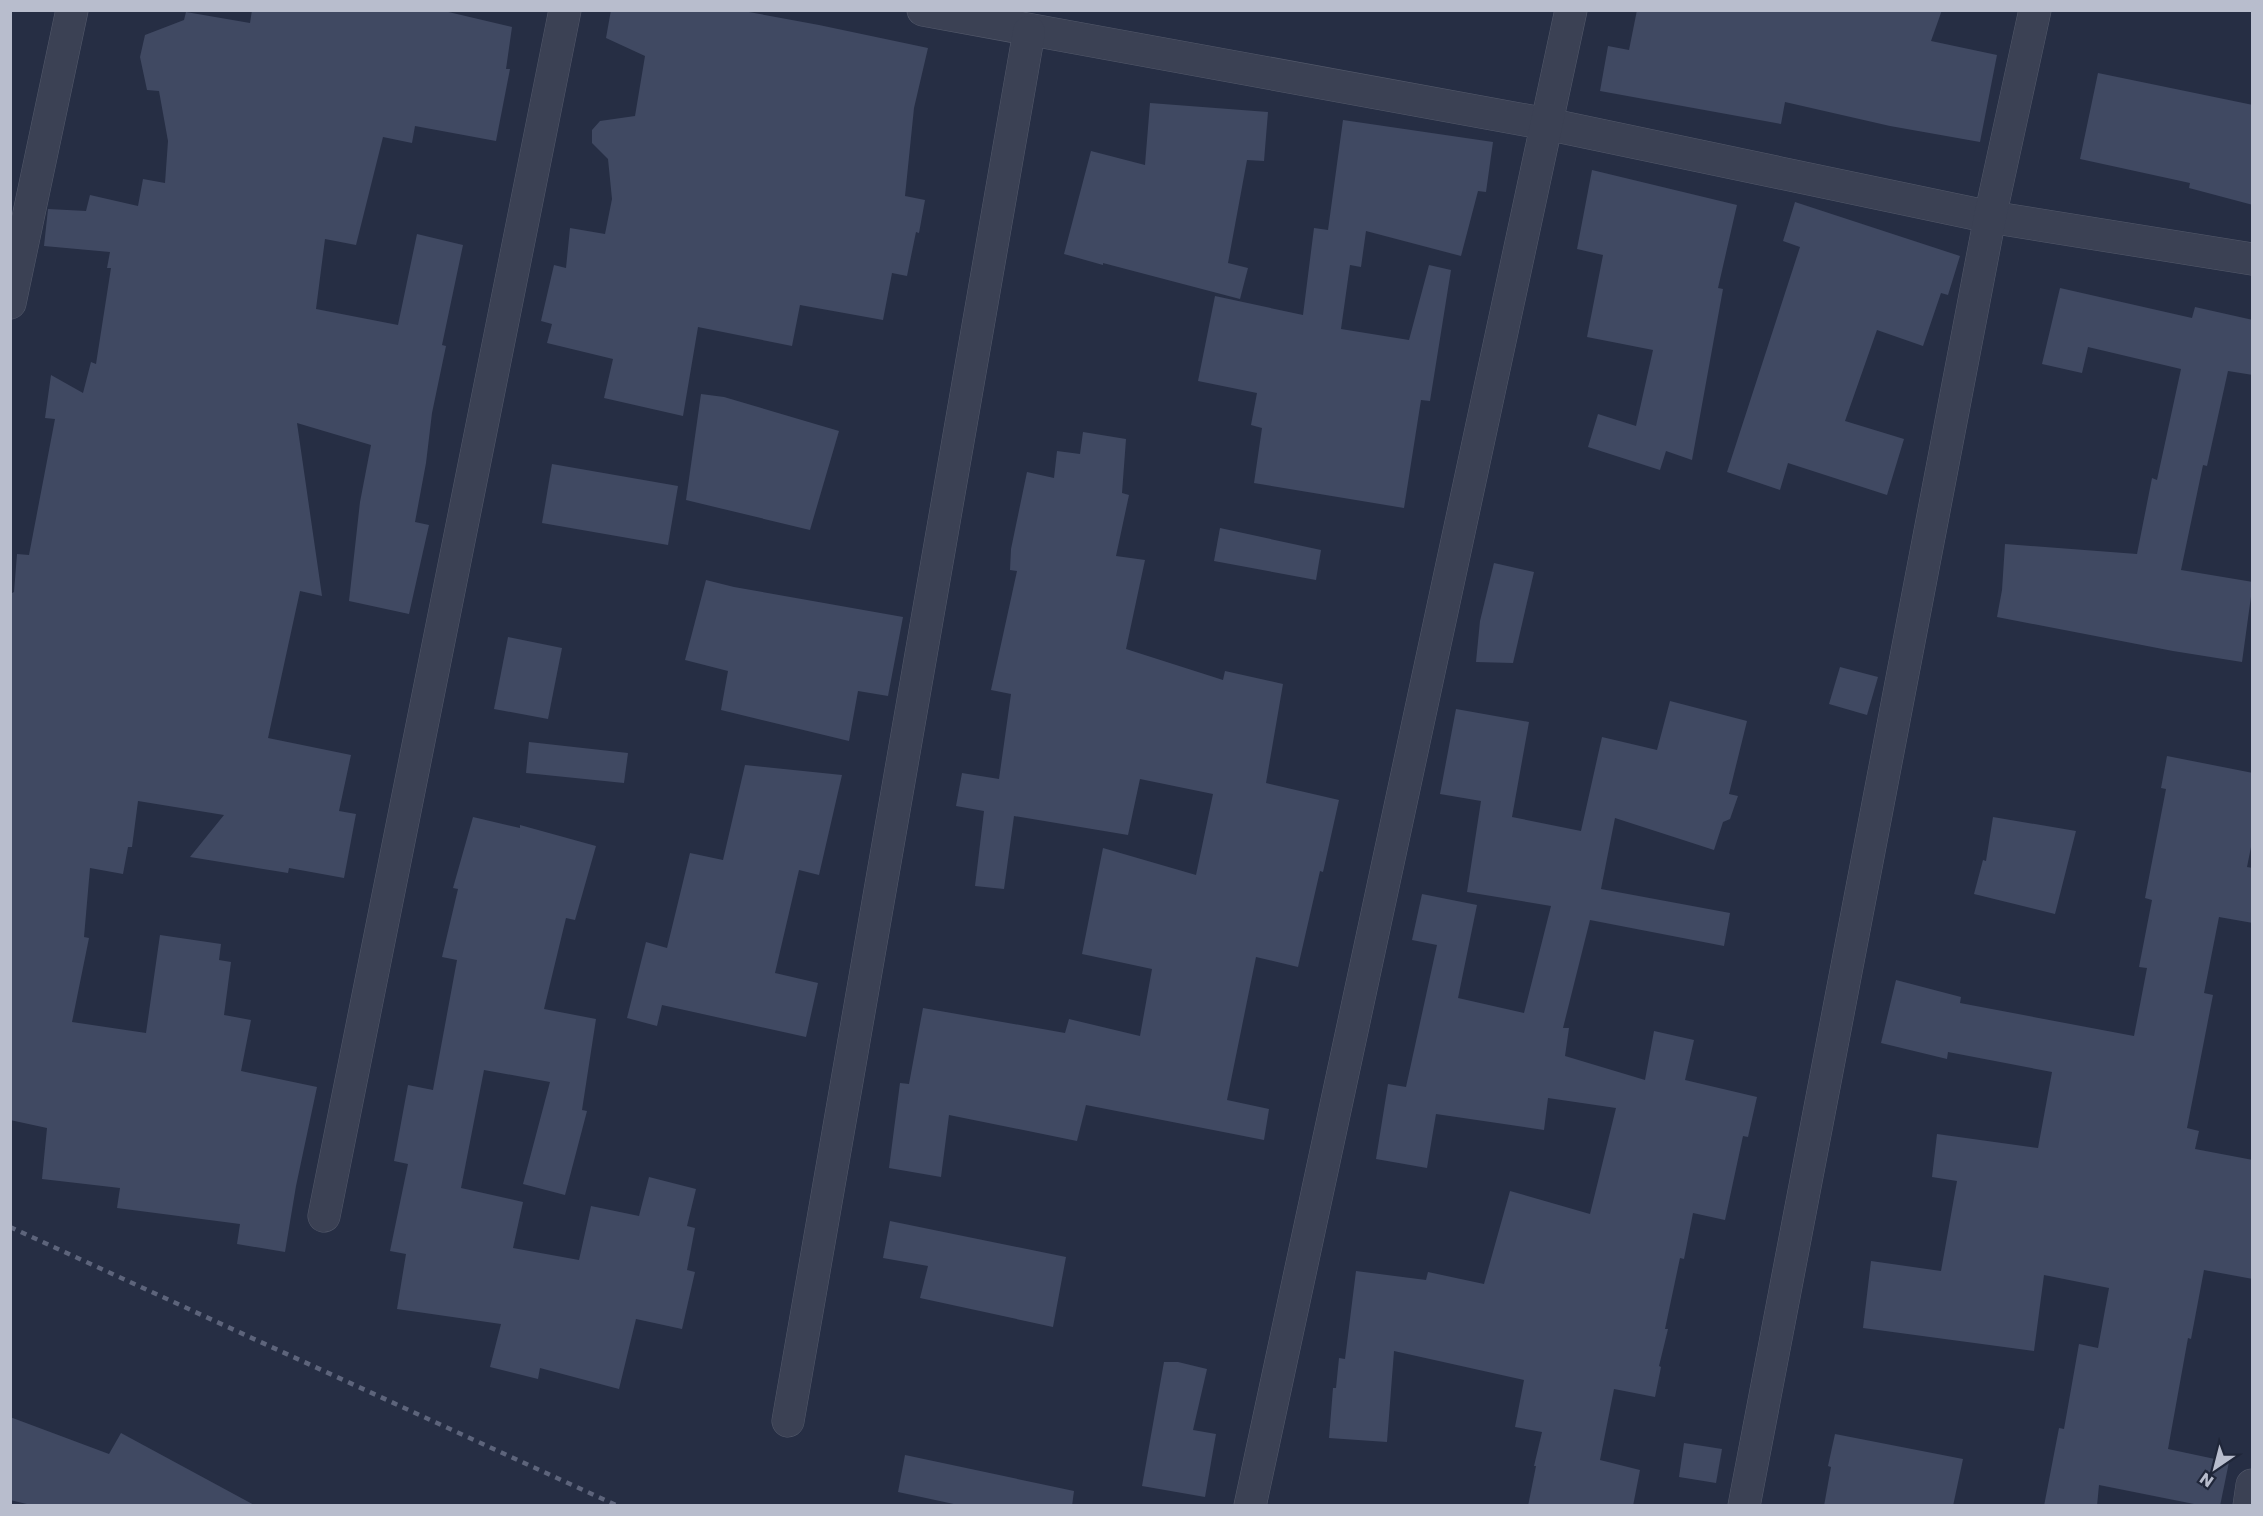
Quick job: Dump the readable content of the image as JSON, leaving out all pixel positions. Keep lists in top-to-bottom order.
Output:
{
  "north": "bottom left"
}
